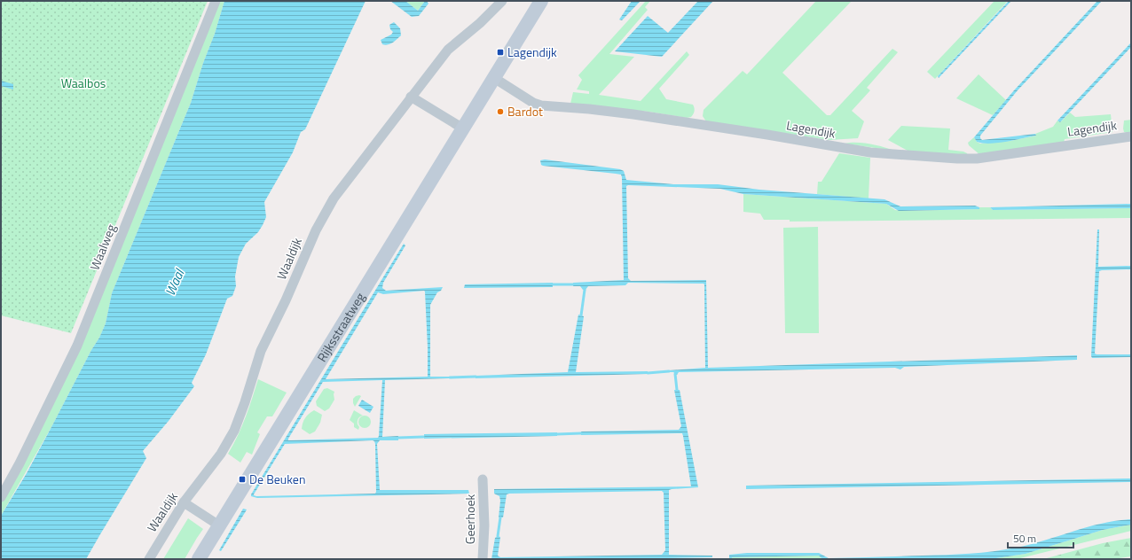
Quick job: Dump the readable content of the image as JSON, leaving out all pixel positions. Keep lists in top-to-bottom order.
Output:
{
  "streets": {
    "street": [
      "Lagendijk",
      "Waalweg",
      "Waaldijk",
      "Rijksstraatweg",
      "Geerhoek"
    ]
  },
  "crossings": [
    ["Lagendijk", "Rijksstraatweg"]
  ],
  "water": ["Waal"],
  "parks": ["Waalbos"],
  "places": {
    "transit": ["Lagendijk", "De Beuken"],
    "other": ["Bardot"]
  },
  "scale_bar": "50 m"
}
